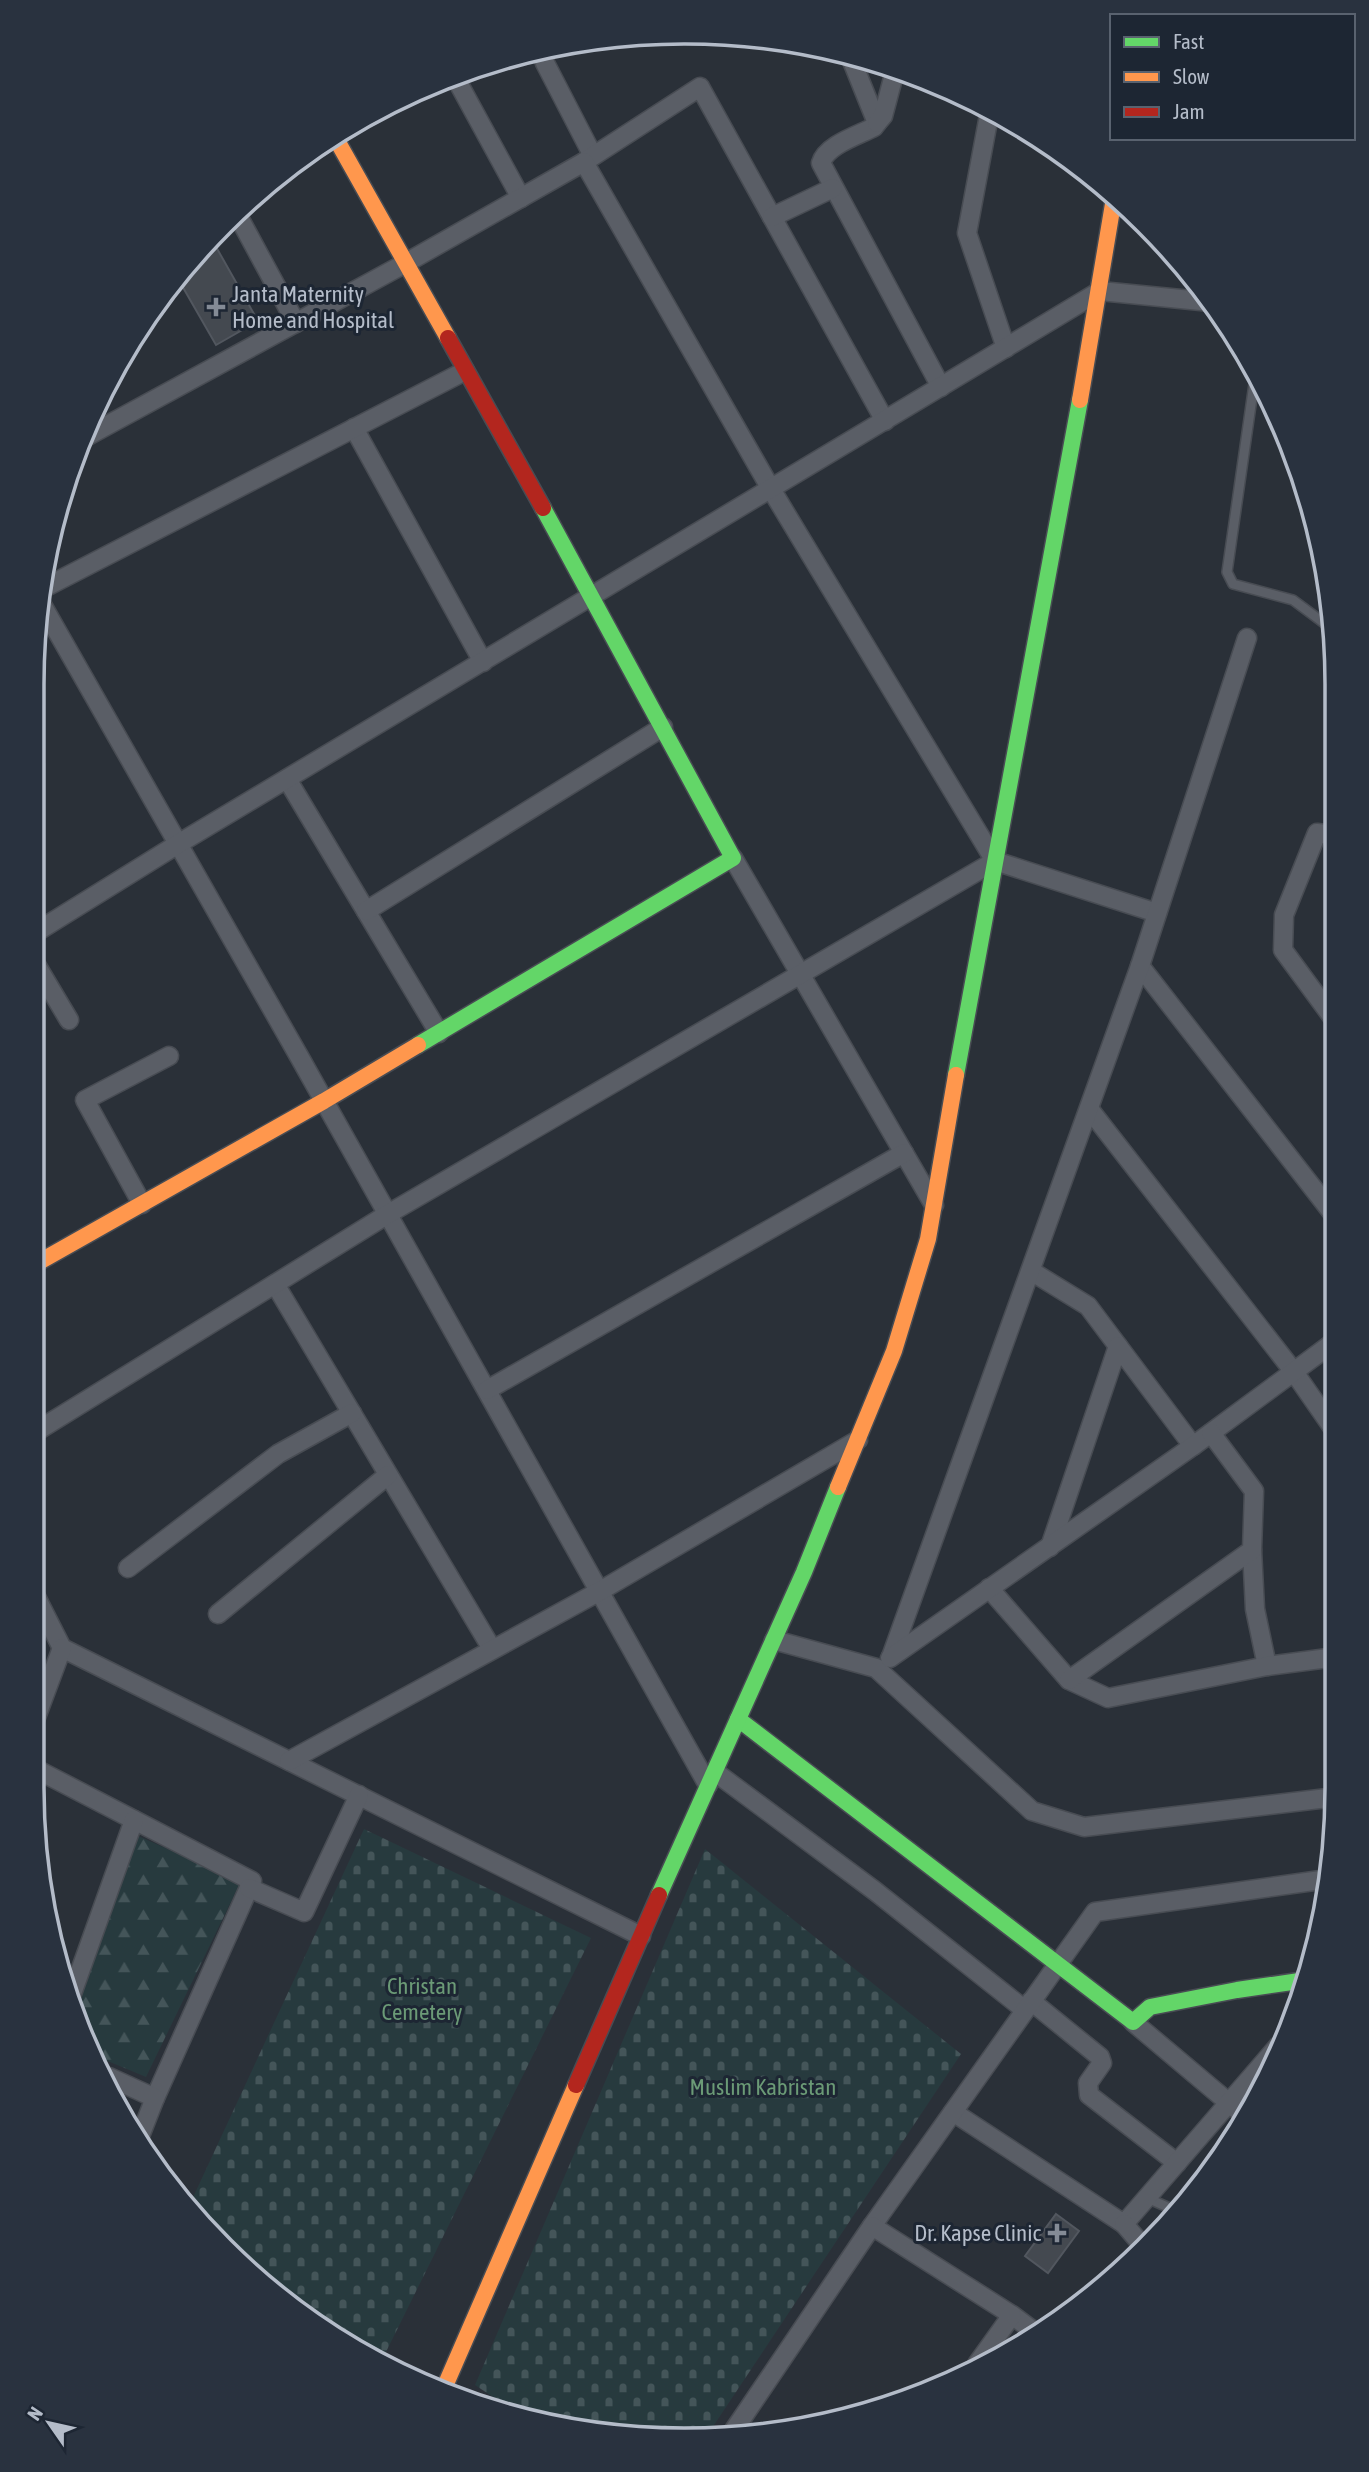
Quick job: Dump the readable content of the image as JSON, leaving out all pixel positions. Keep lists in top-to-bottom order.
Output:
{
  "parks": ["Christan Cemetery", "Muslim Kabristan"],
  "places": {
    "health": ["Janta Maternity Home and Hospital", "Dr. Kapse Clinic"]
  },
  "legend": ["Fast", "Slow", "Jam"],
  "north": "top left"
}
